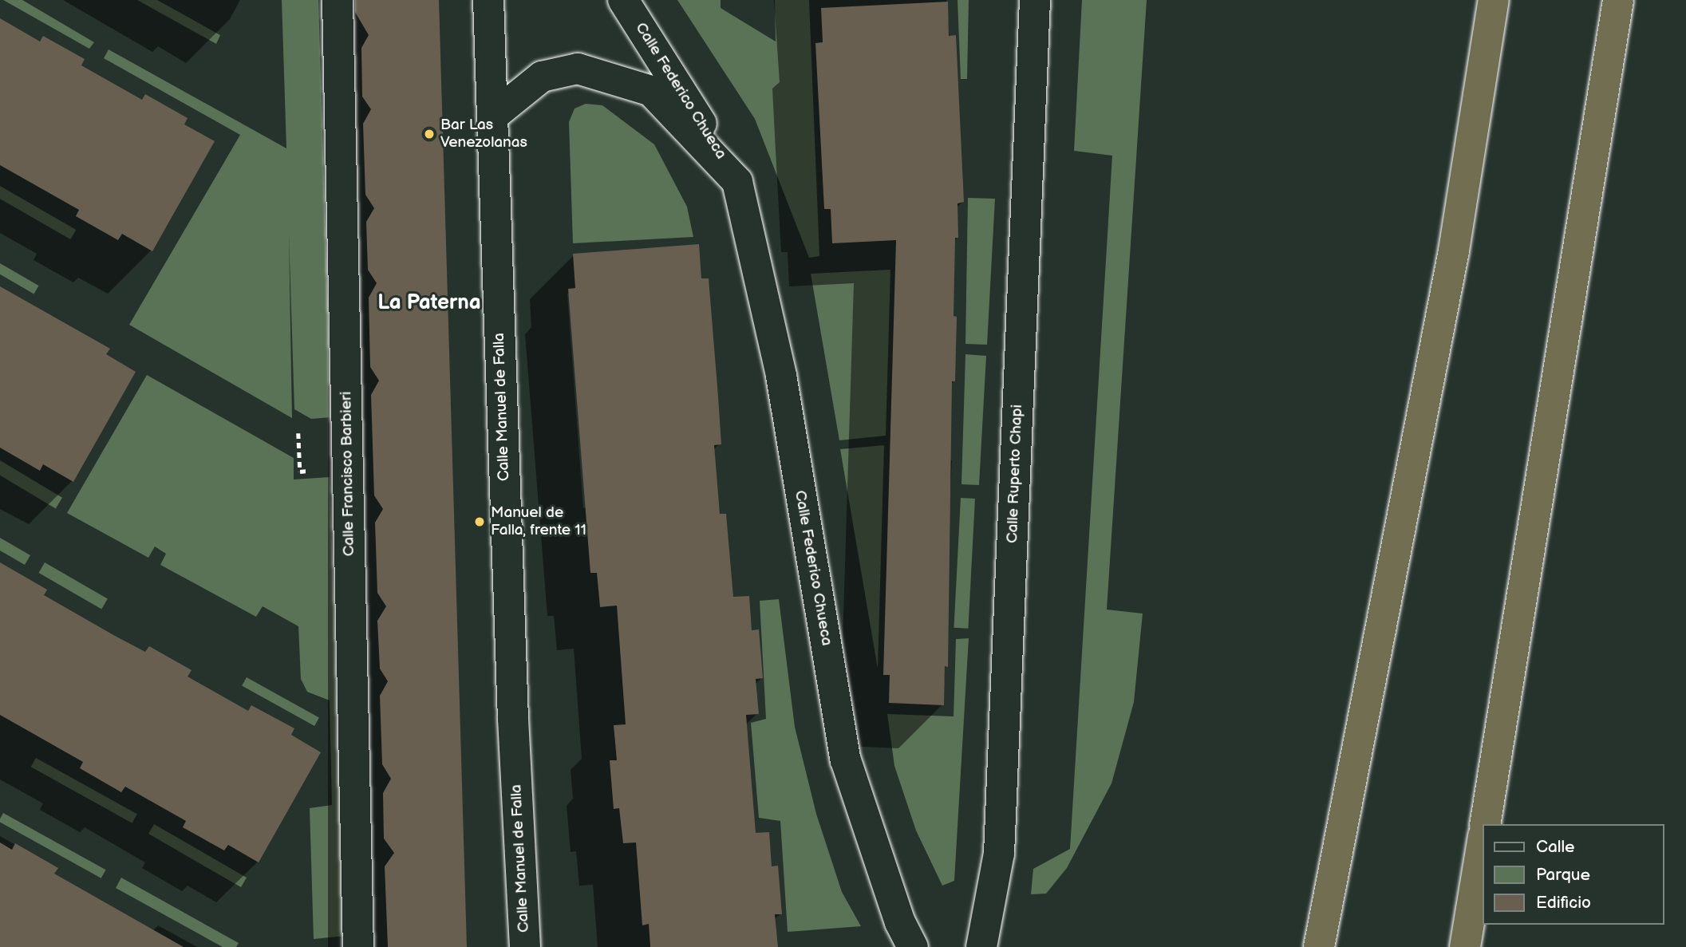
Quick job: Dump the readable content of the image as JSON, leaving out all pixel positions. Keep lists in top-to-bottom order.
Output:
{
  "streets": {
    "street": [
      "Calle Federico Chueca",
      "Calle Manuel de Falla",
      "Calle Francisco Barbieri",
      "Calle Ruperto Chapi"
    ]
  },
  "crossings": [
    ["Calle Federico Chueca", "Calle Manuel de Falla"]
  ],
  "districts": ["La Paterna"],
  "places": ["Bar Las Venezolanas", "Manuel de Falla, frente 11"],
  "legend": ["Calle", "Parque", "Edificio"]
}
